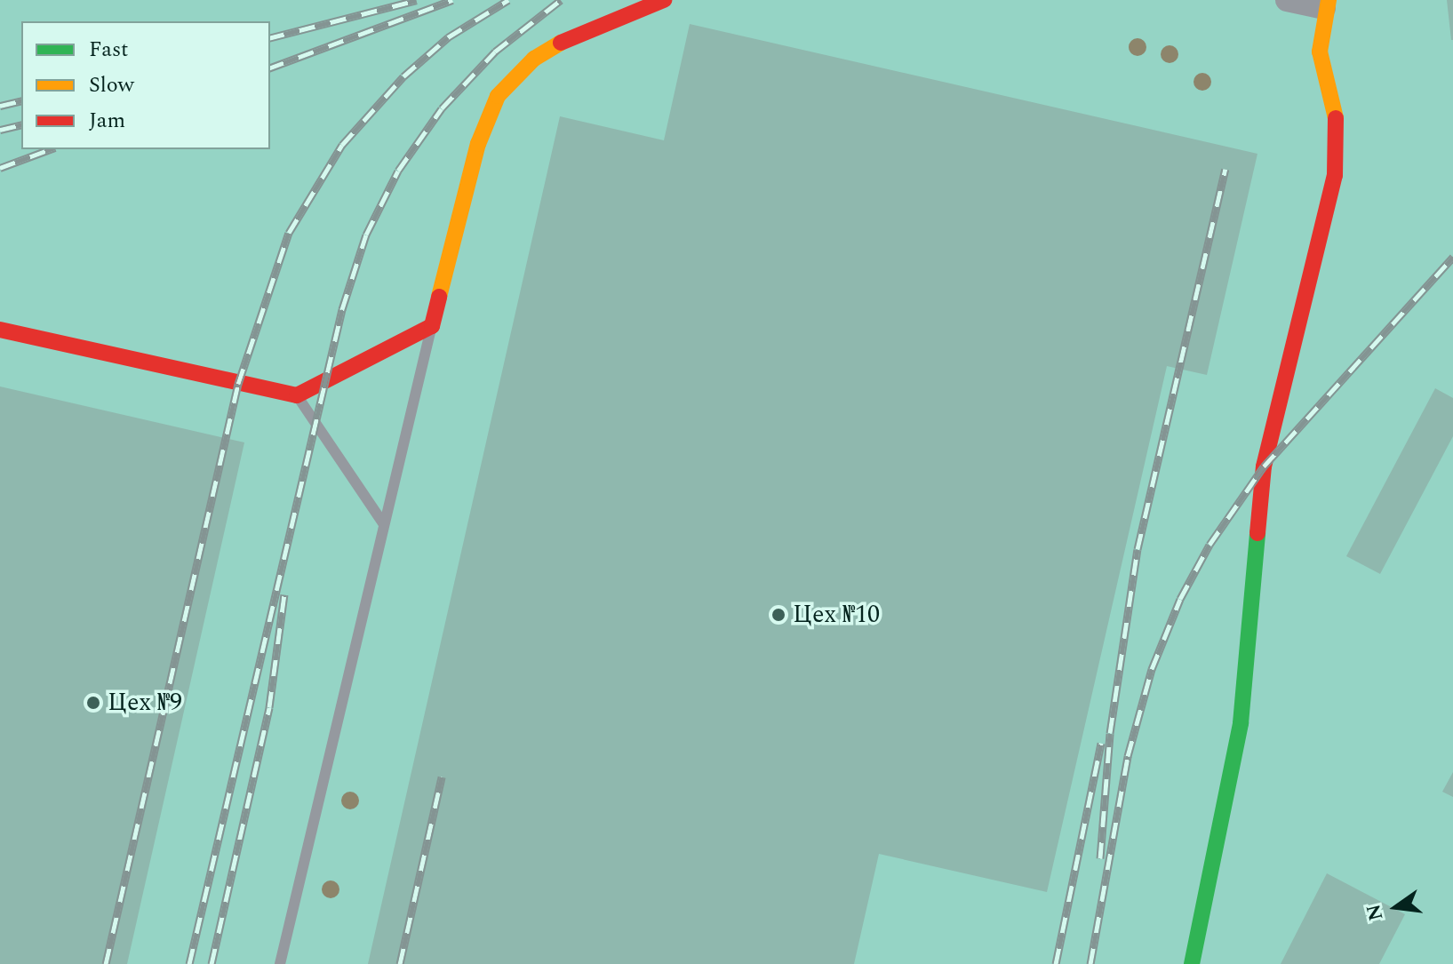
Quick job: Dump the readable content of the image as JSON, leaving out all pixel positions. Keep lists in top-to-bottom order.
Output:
{
  "places": ["Цех №10", "Цех №9"],
  "legend": ["Fast", "Slow", "Jam"],
  "north": "left"
}
